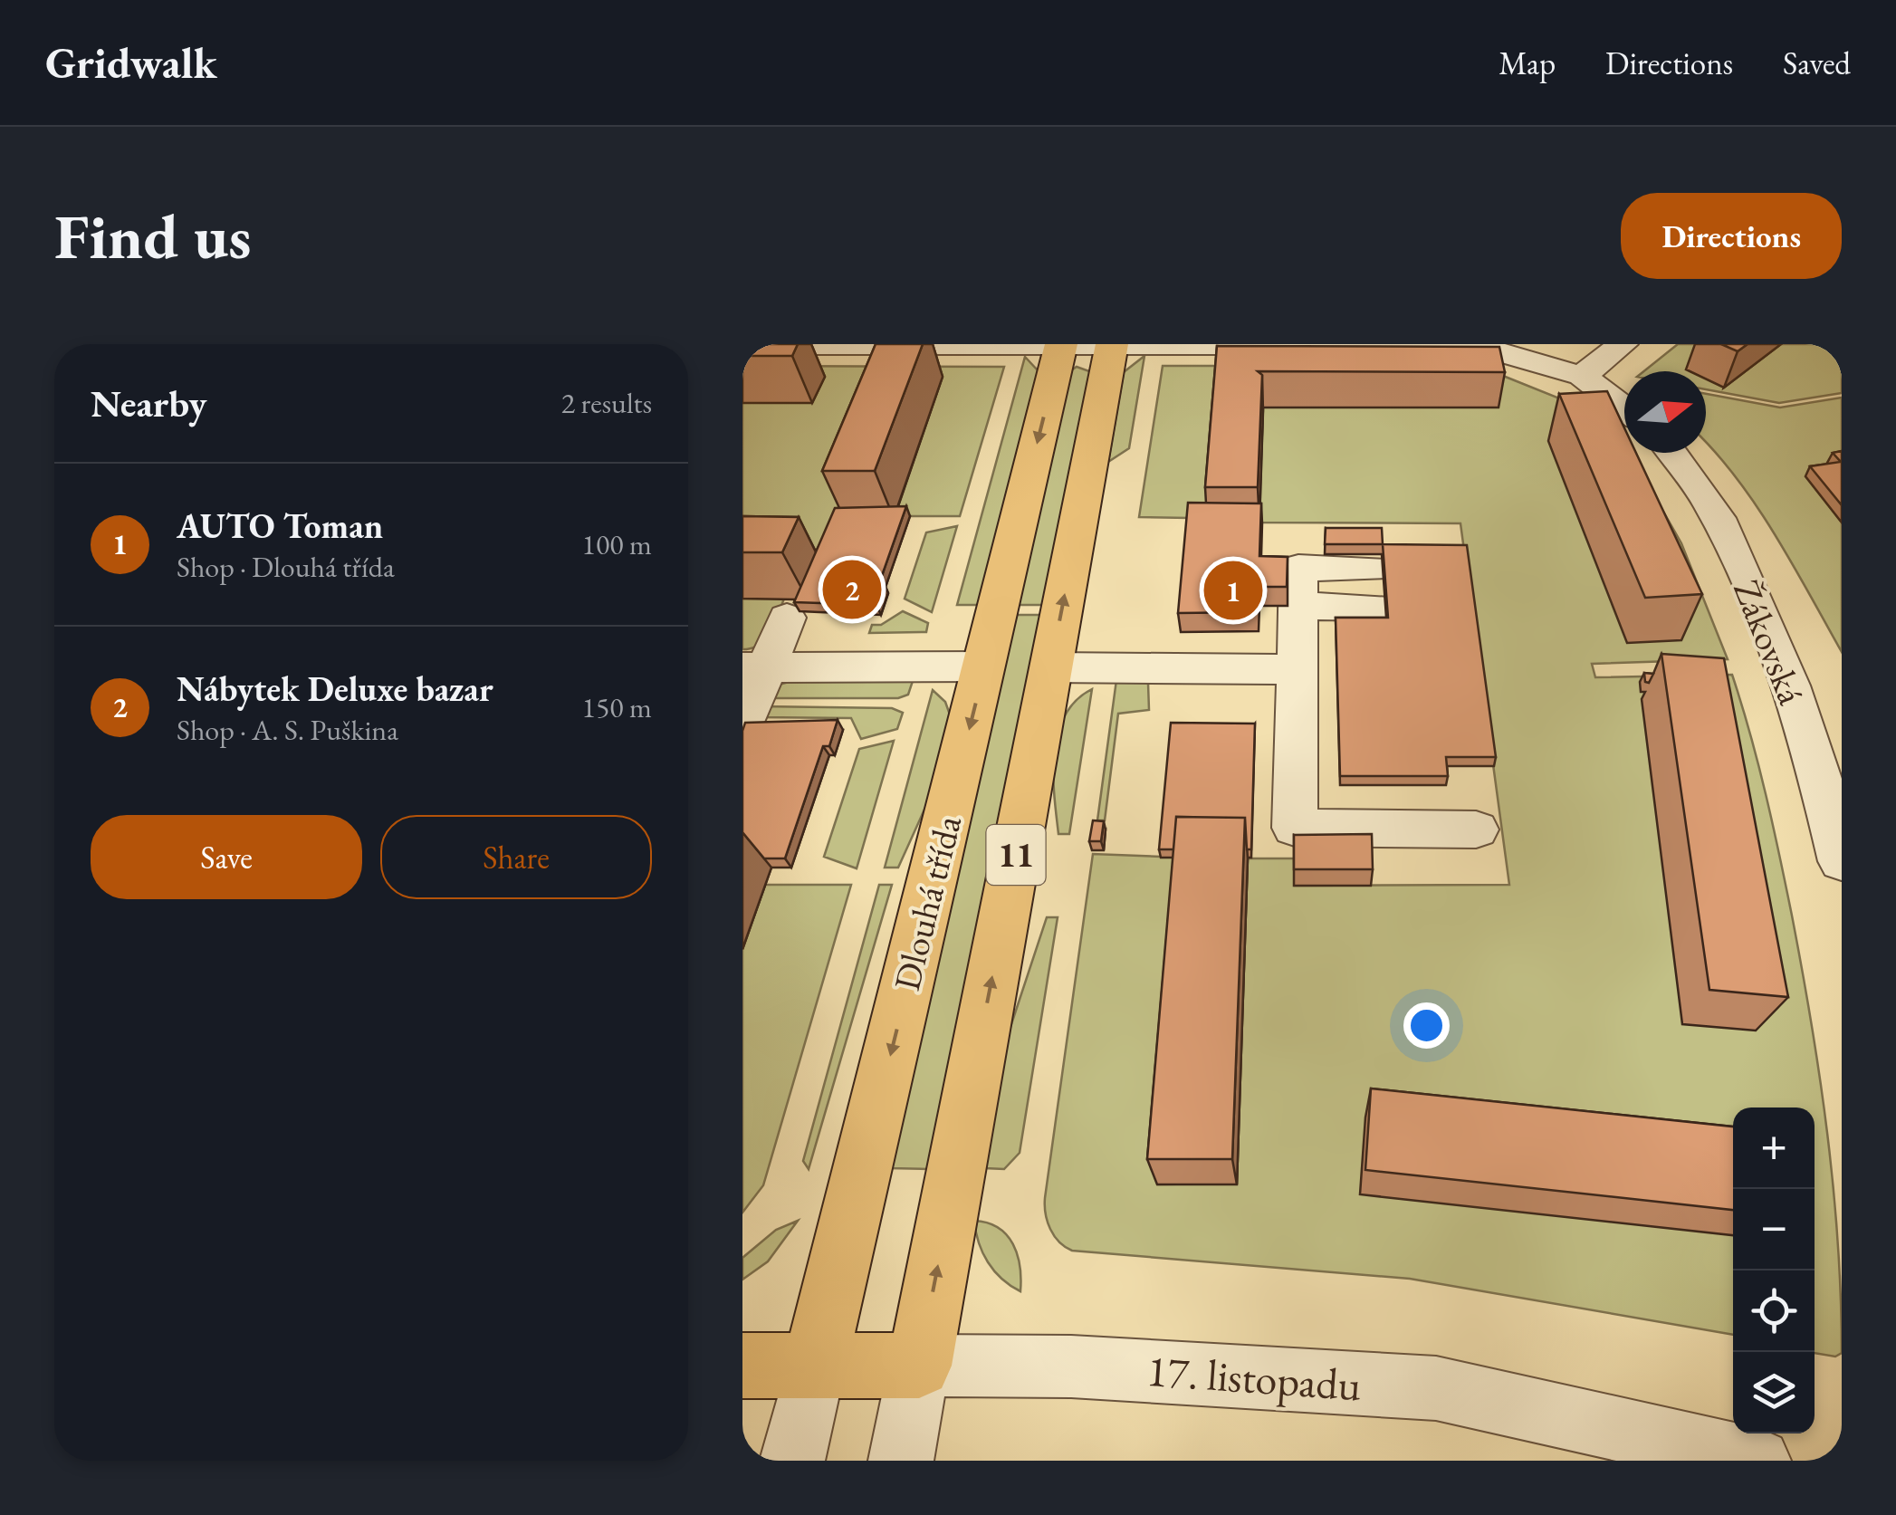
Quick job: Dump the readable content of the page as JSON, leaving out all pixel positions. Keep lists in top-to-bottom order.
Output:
{
  "streets": {
    "main road": ["11", "Dlouhá třída", "17. listopadu"],
    "street": ["Žákovská"]
  },
  "crossings": [
    ["Dlouhá třída", "17. listopadu"]
  ],
  "north": "right",
  "page": {
    "header": "Gridwalk",
    "nav": ["Map", "Directions", "Saved"],
    "buttons": [
      "Directions",
      ["Save", "Share"]
    ],
    "title": "Find us",
    "heading": ["Nearby", "2 results"],
    "list": [
      {
        "mark": "1",
        "name": "AUTO Toman",
        "note": "Shop · Dlouhá třída",
        "value": "100 m"
      },
      {
        "mark": "2",
        "name": "Nábytek Deluxe bazar",
        "note": "Shop · A. S. Puškina",
        "value": "150 m"
      }
    ],
    "pins": ["2", "1"],
    "map_buttons": ["+", "−"]
  }
}
